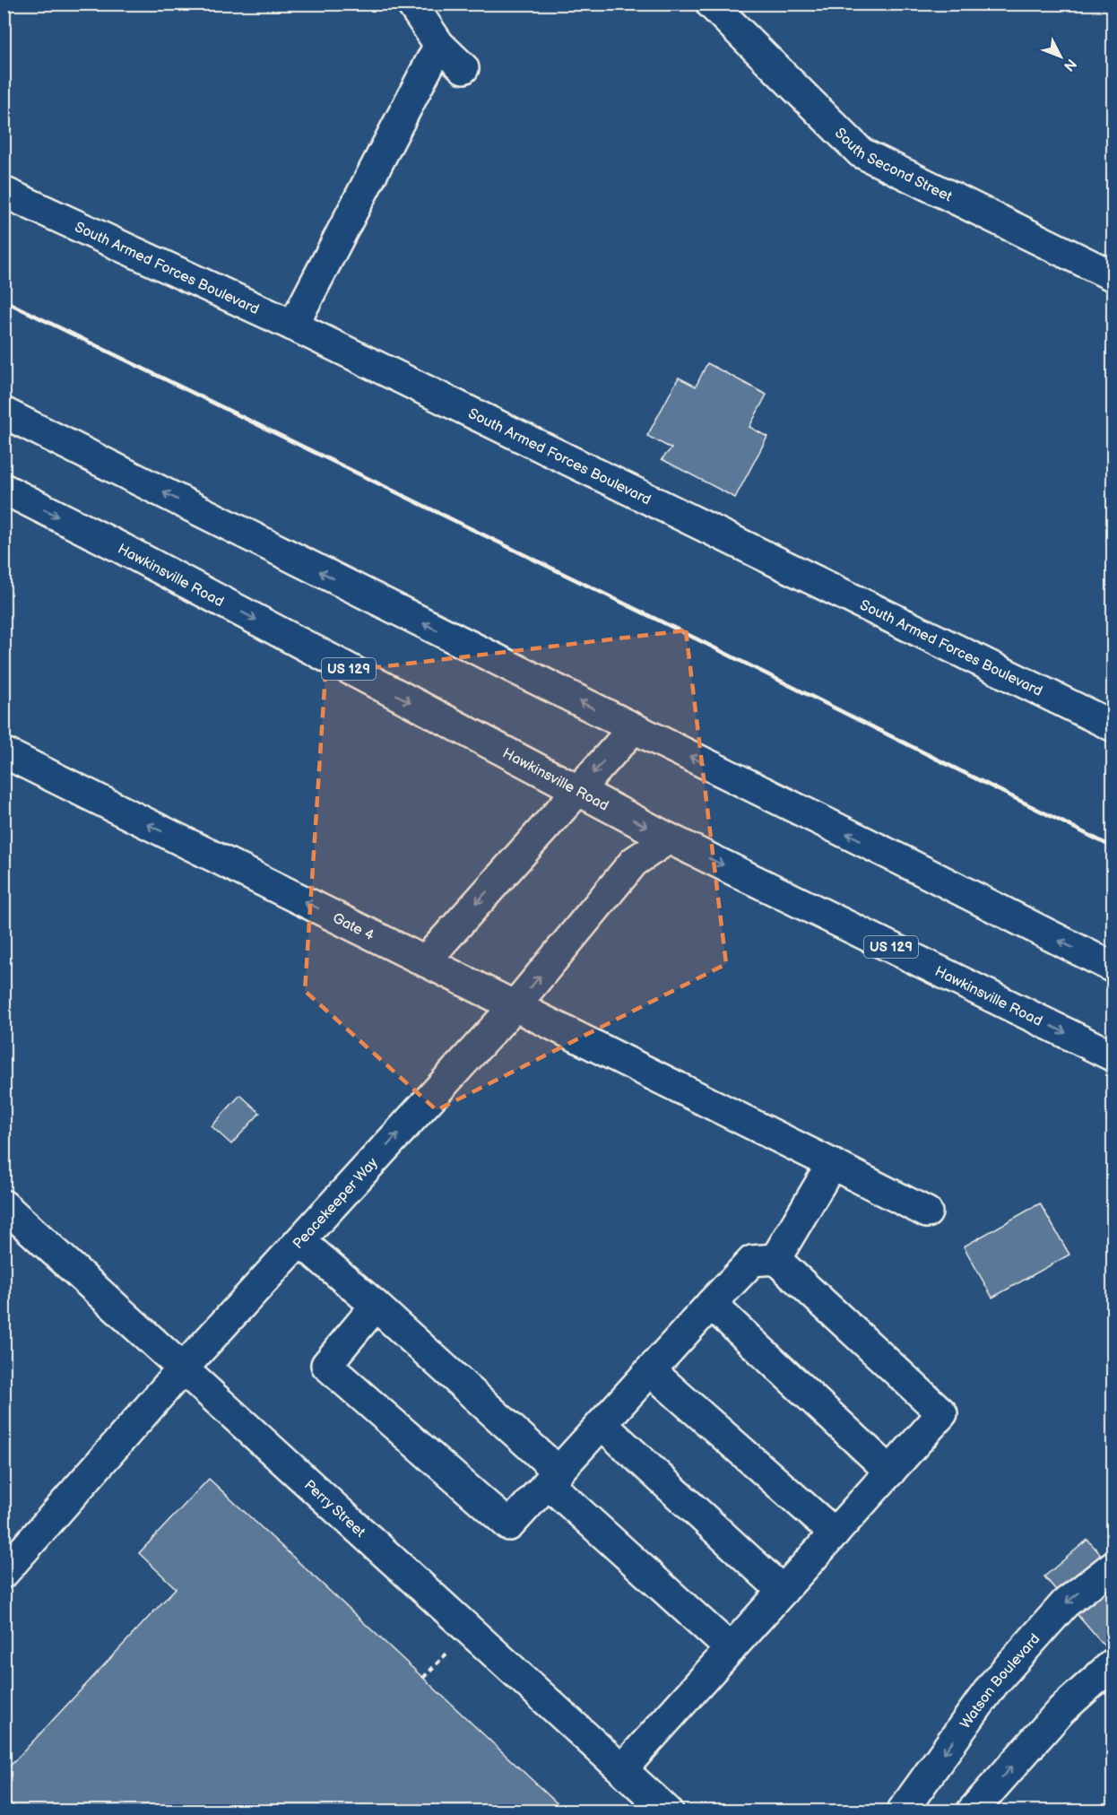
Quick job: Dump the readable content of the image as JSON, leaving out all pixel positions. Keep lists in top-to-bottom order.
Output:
{
  "streets": {
    "street": [
      "South Second Street",
      "South Armed Forces Boulevard",
      "Hawkinsville Road",
      "US 129",
      "Gate 4",
      "Peacekeeper Way",
      "Perry Street",
      "Watson Boulevard"
    ]
  },
  "crossings": [
    ["Hawkinsville Road", "Peacekeeper Way"],
    ["Gate 4", "Peacekeeper Way"],
    ["Peacekeeper Way", "Perry Street"]
  ],
  "one_way": ["Gate 4"],
  "north": "bottom right"
}
